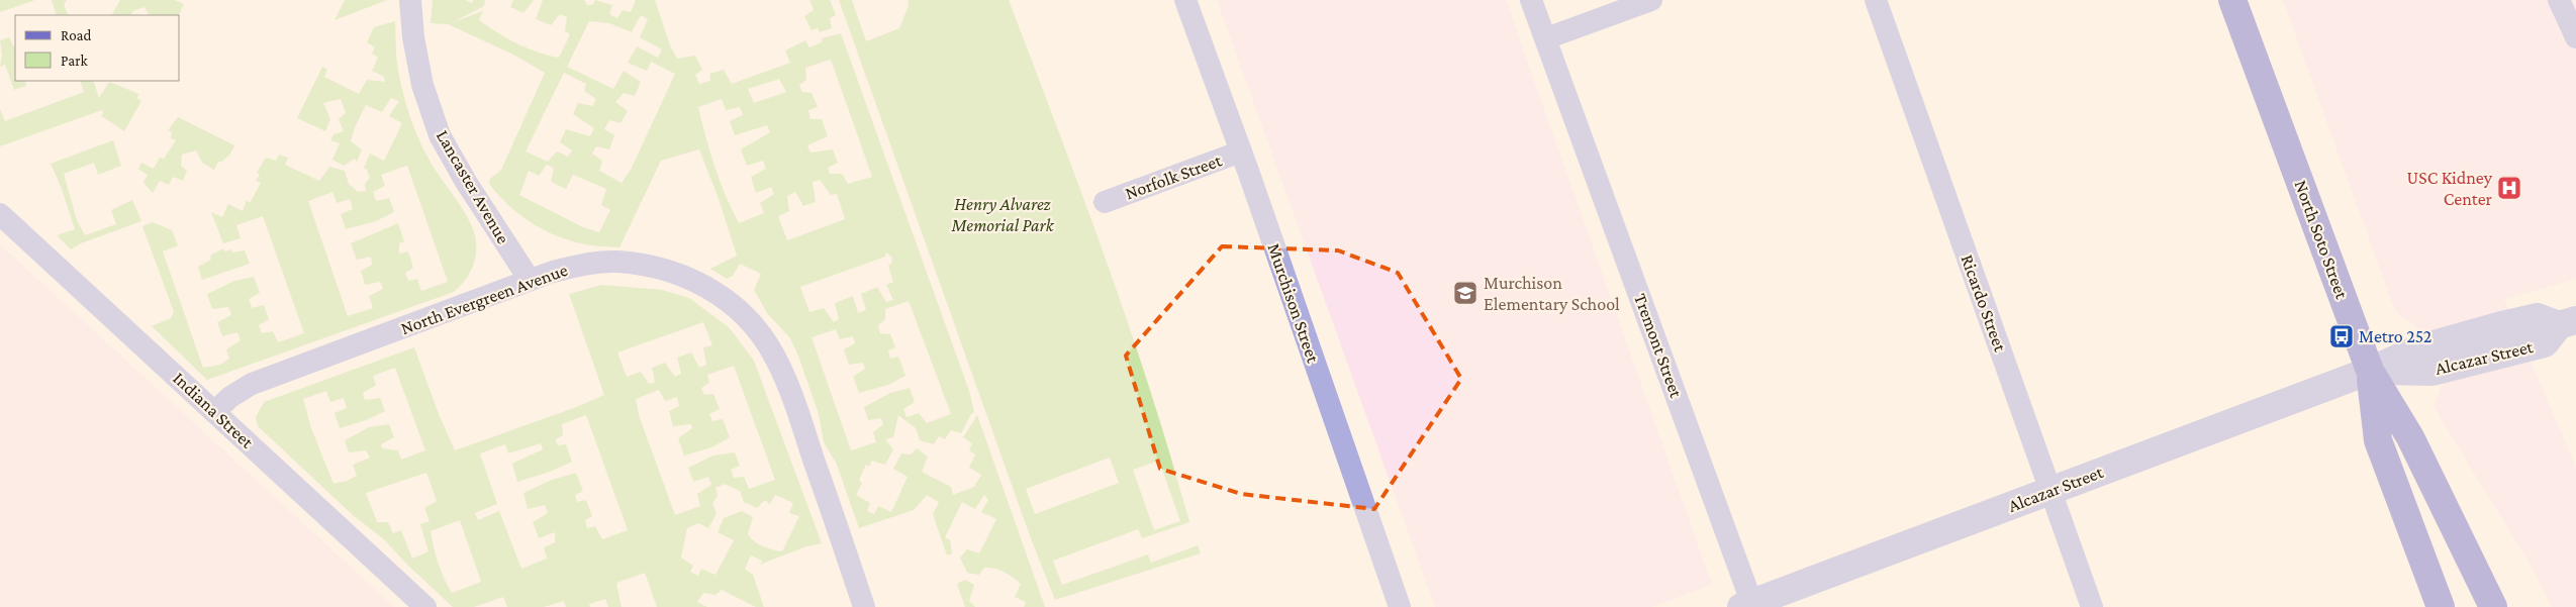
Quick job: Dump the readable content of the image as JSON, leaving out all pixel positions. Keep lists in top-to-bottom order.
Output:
{
  "streets": {
    "main road": ["North Soto Street"],
    "street": [
      "Norfolk Street",
      "Lancaster Avenue",
      "North Evergreen Avenue",
      "Murchison Street",
      "Ricardo Street",
      "Tremont Street",
      "Alcazar Street",
      "Indiana Street"
    ]
  },
  "crossings": [
    ["Norfolk Street", "Murchison Street"],
    ["Lancaster Avenue", "North Evergreen Avenue"],
    ["North Soto Street", "Alcazar Street"],
    ["North Evergreen Avenue", "Indiana Street"],
    ["Ricardo Street", "Alcazar Street"],
    ["Tremont Street", "Alcazar Street"]
  ],
  "parks": ["Henry Alvarez Memorial Park"],
  "places": {
    "hospital": ["USC Kidney Center"],
    "school or university": ["Murchison Elementary School"],
    "bus stop": ["Metro 252"]
  },
  "legend": ["Road", "Park"]
}
